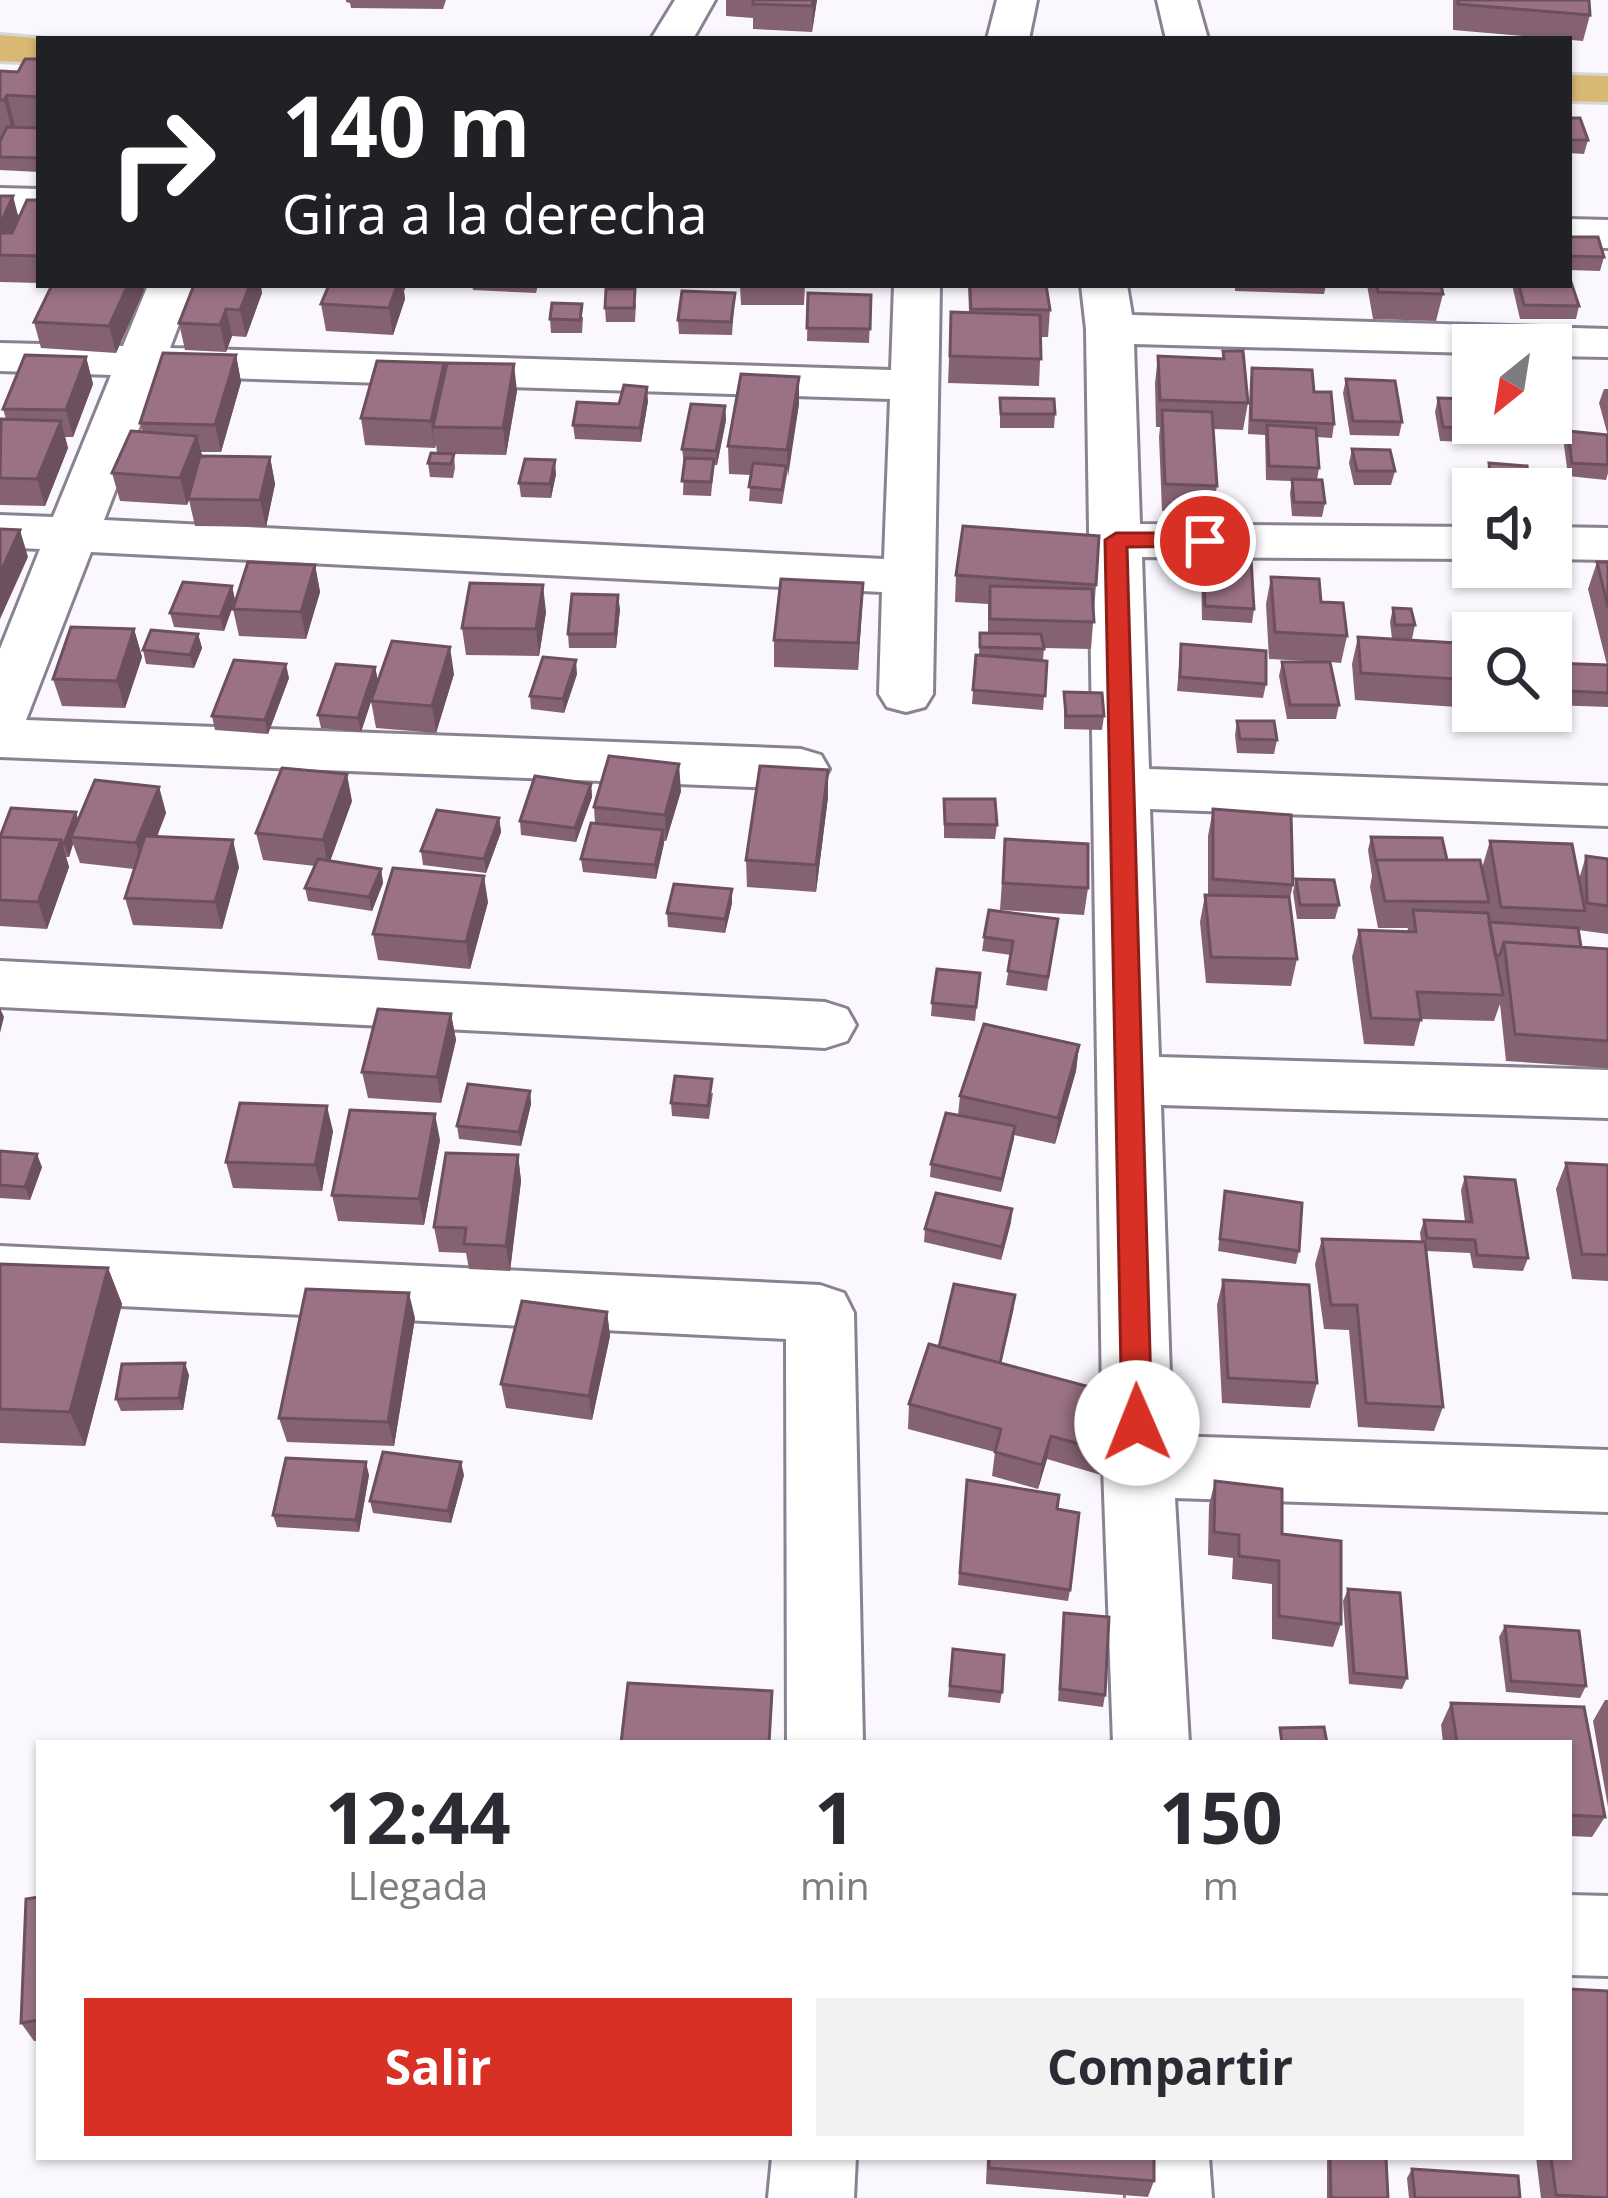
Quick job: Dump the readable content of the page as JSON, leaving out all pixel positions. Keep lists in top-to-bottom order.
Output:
{
  "north": "bottom left",
  "page": {
    "turn": ["140 m", "Gira a la derecha"],
    "eta": [
      "12:44",
      "Llegada",
      "1",
      "min",
      "150",
      "m"
    ],
    "buttons": ["Salir", "Compartir"]
  }
}
